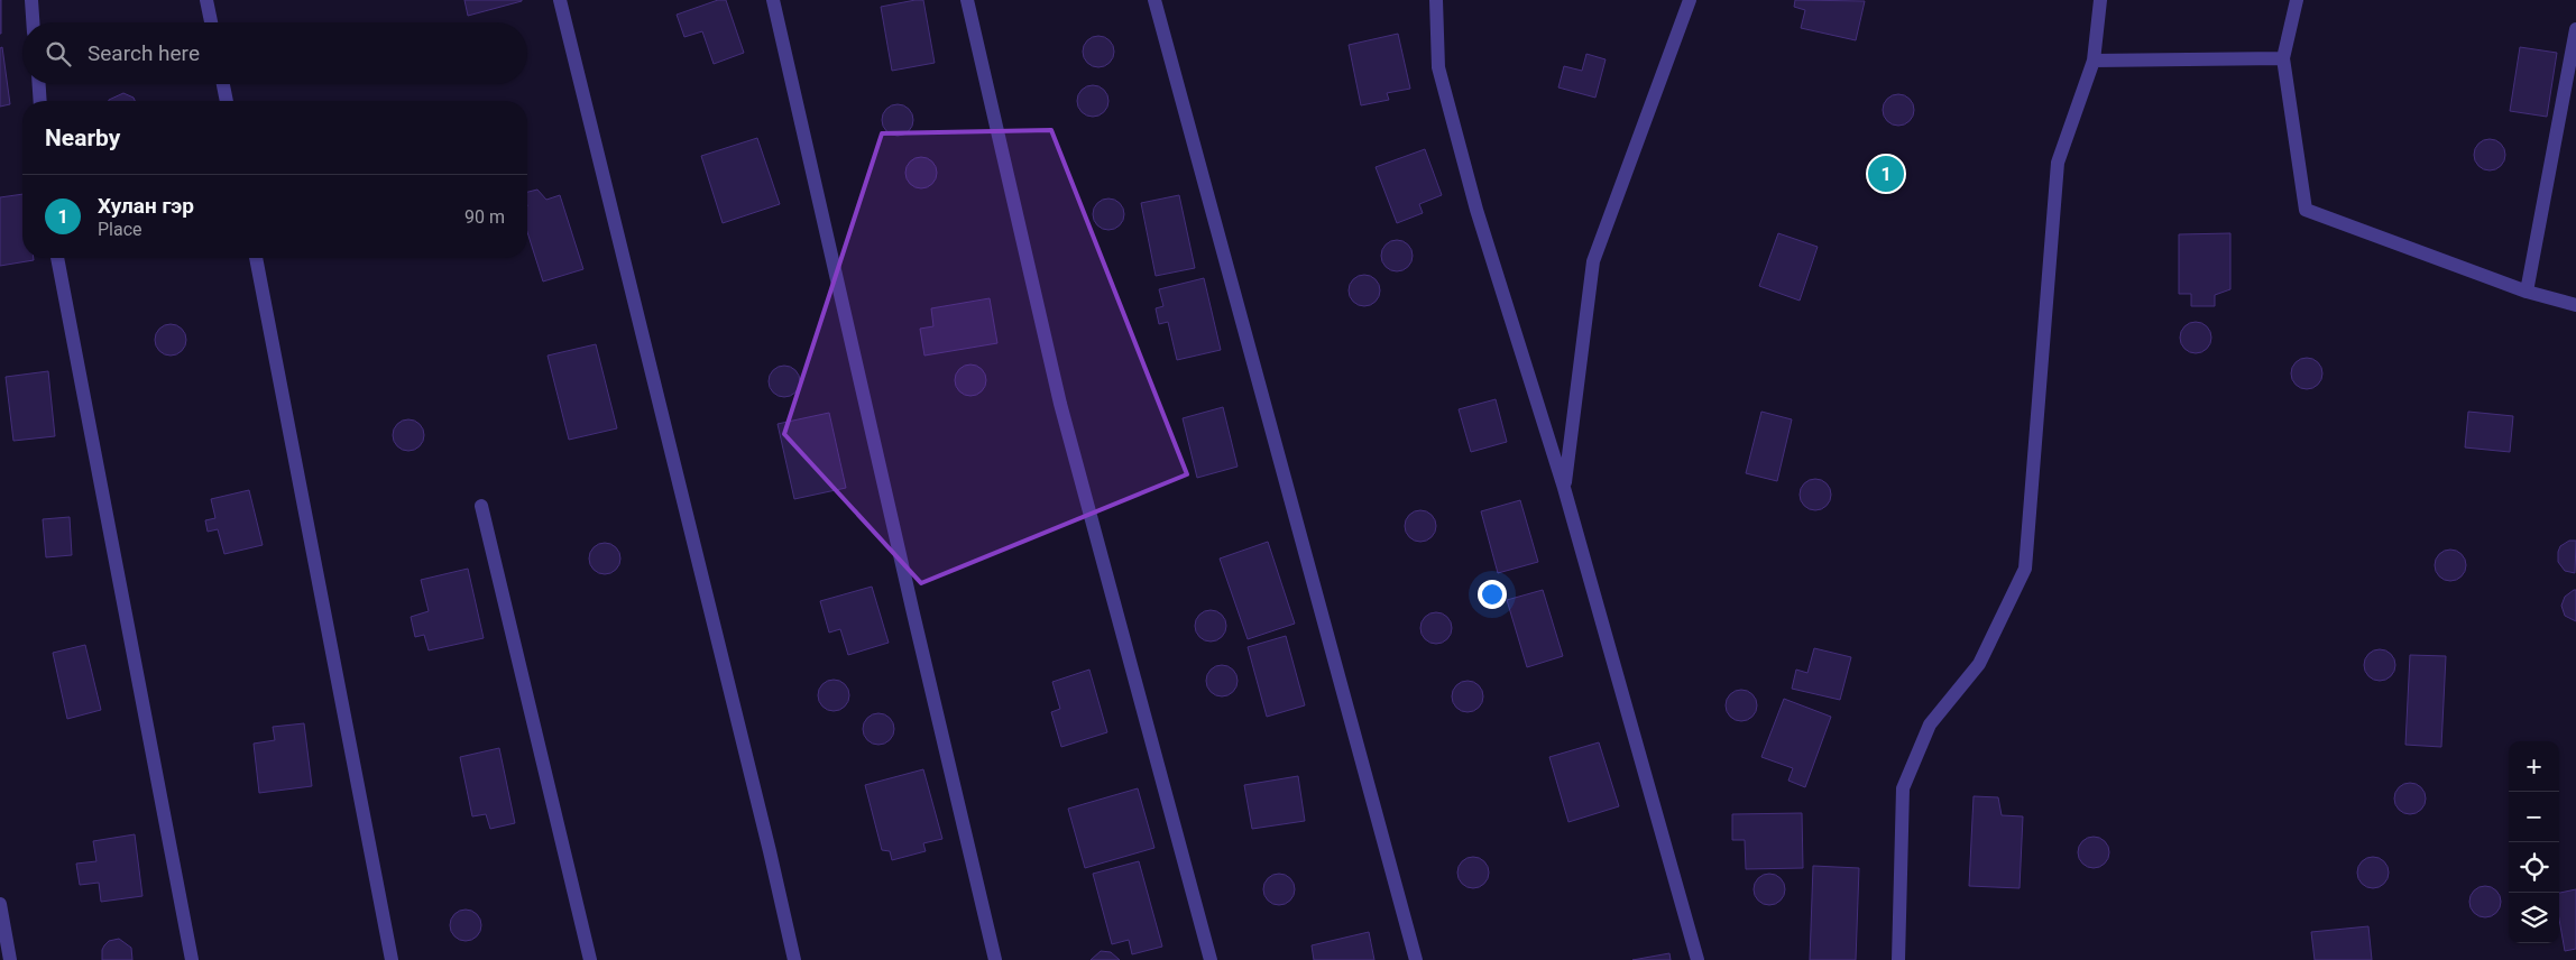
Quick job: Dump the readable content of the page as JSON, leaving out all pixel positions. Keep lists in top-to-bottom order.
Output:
{
  "page": {
    "search": "Search here",
    "heading": "Nearby",
    "pins": "1",
    "list": [
      {
        "mark": "1",
        "name": "Хулан гэр",
        "note": "Place",
        "value": "90 m"
      }
    ],
    "map_buttons": ["+", "−"]
  }
}
